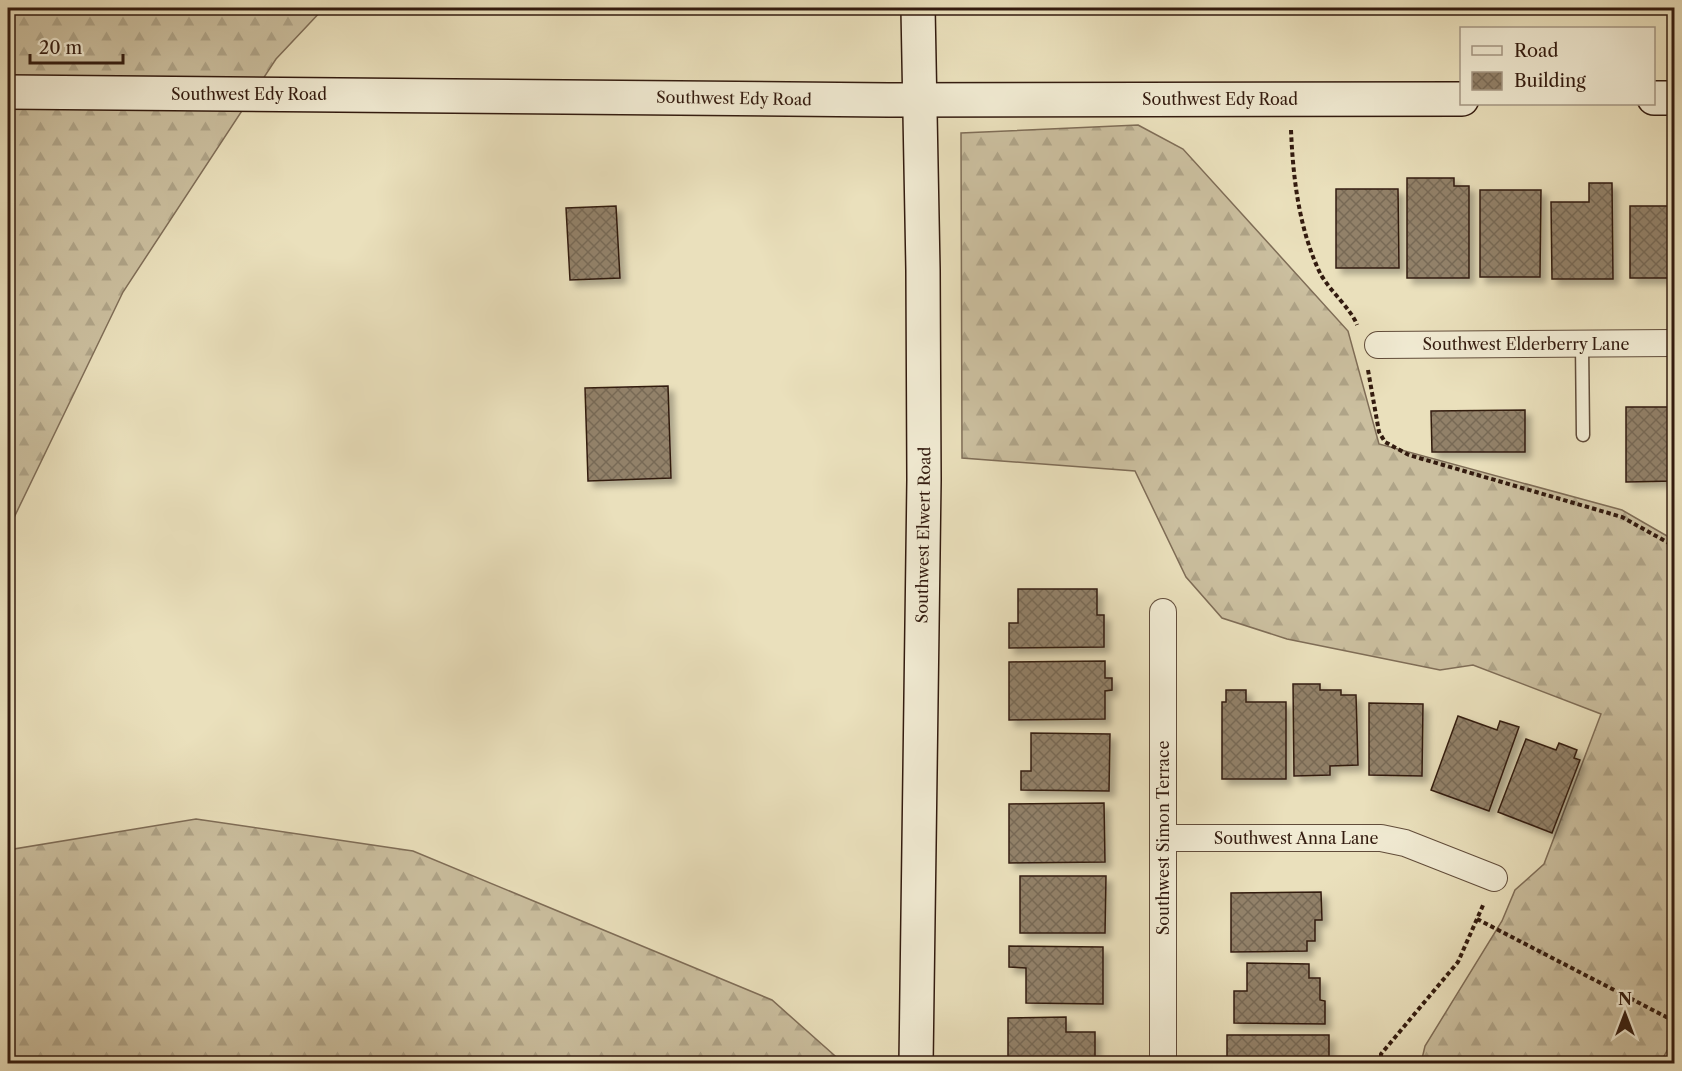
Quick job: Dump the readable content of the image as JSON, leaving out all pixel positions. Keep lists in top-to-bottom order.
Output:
{
  "streets": {
    "main road": ["Southwest Edy Road", "Southwest Elwert Road"],
    "street": ["Southwest Elderberry Lane", "Southwest Simon Terrace", "Southwest Anna Lane"]
  },
  "crossings": [
    ["Southwest Edy Road", "Southwest Elwert Road"],
    ["Southwest Simon Terrace", "Southwest Anna Lane"]
  ],
  "legend": ["Road", "Building"],
  "scale_bar": "20 m",
  "north": "top"
}
